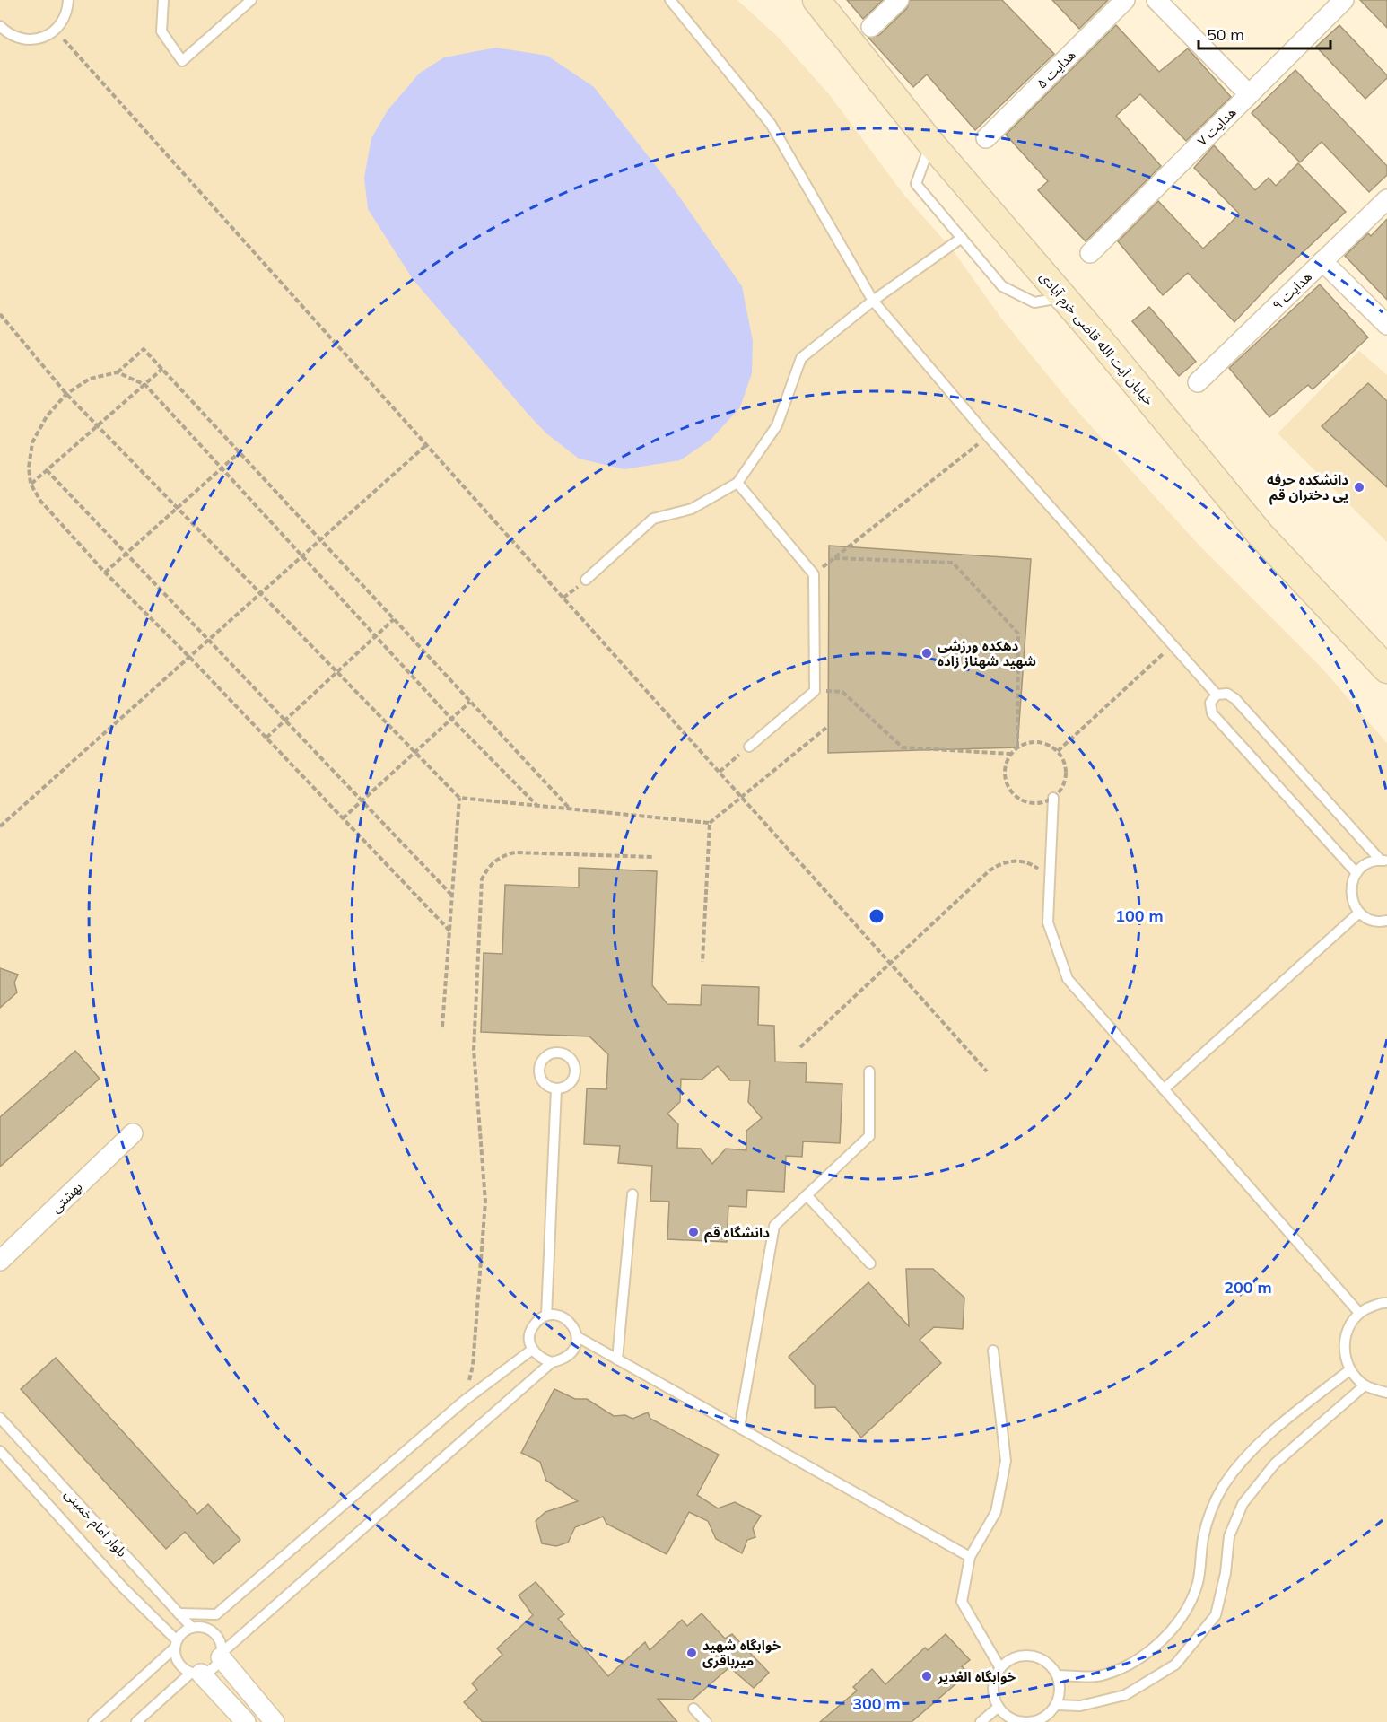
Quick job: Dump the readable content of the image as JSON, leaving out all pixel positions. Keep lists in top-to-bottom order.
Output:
{
  "streets": {
    "main road": ["خیابان آیت الله قاضی خرم آبادی"],
    "street": [
      "هدایت ۵",
      "هدایت ۷",
      "هدایت ۹",
      "بهشتی"
    ],
    "lane": ["بلوار امام خمینی"]
  },
  "places": [
    "دانشکده حرفه یی دختران قم",
    "دهکده ورزشی شهید شهناز زاده",
    "دانشگاه قم",
    "خوابگاه شهید میرباقری",
    "خوابگاه الغدیر"
  ],
  "scale_bar": "50 m",
  "rings": ["100 m", "200 m", "300 m"]
}
